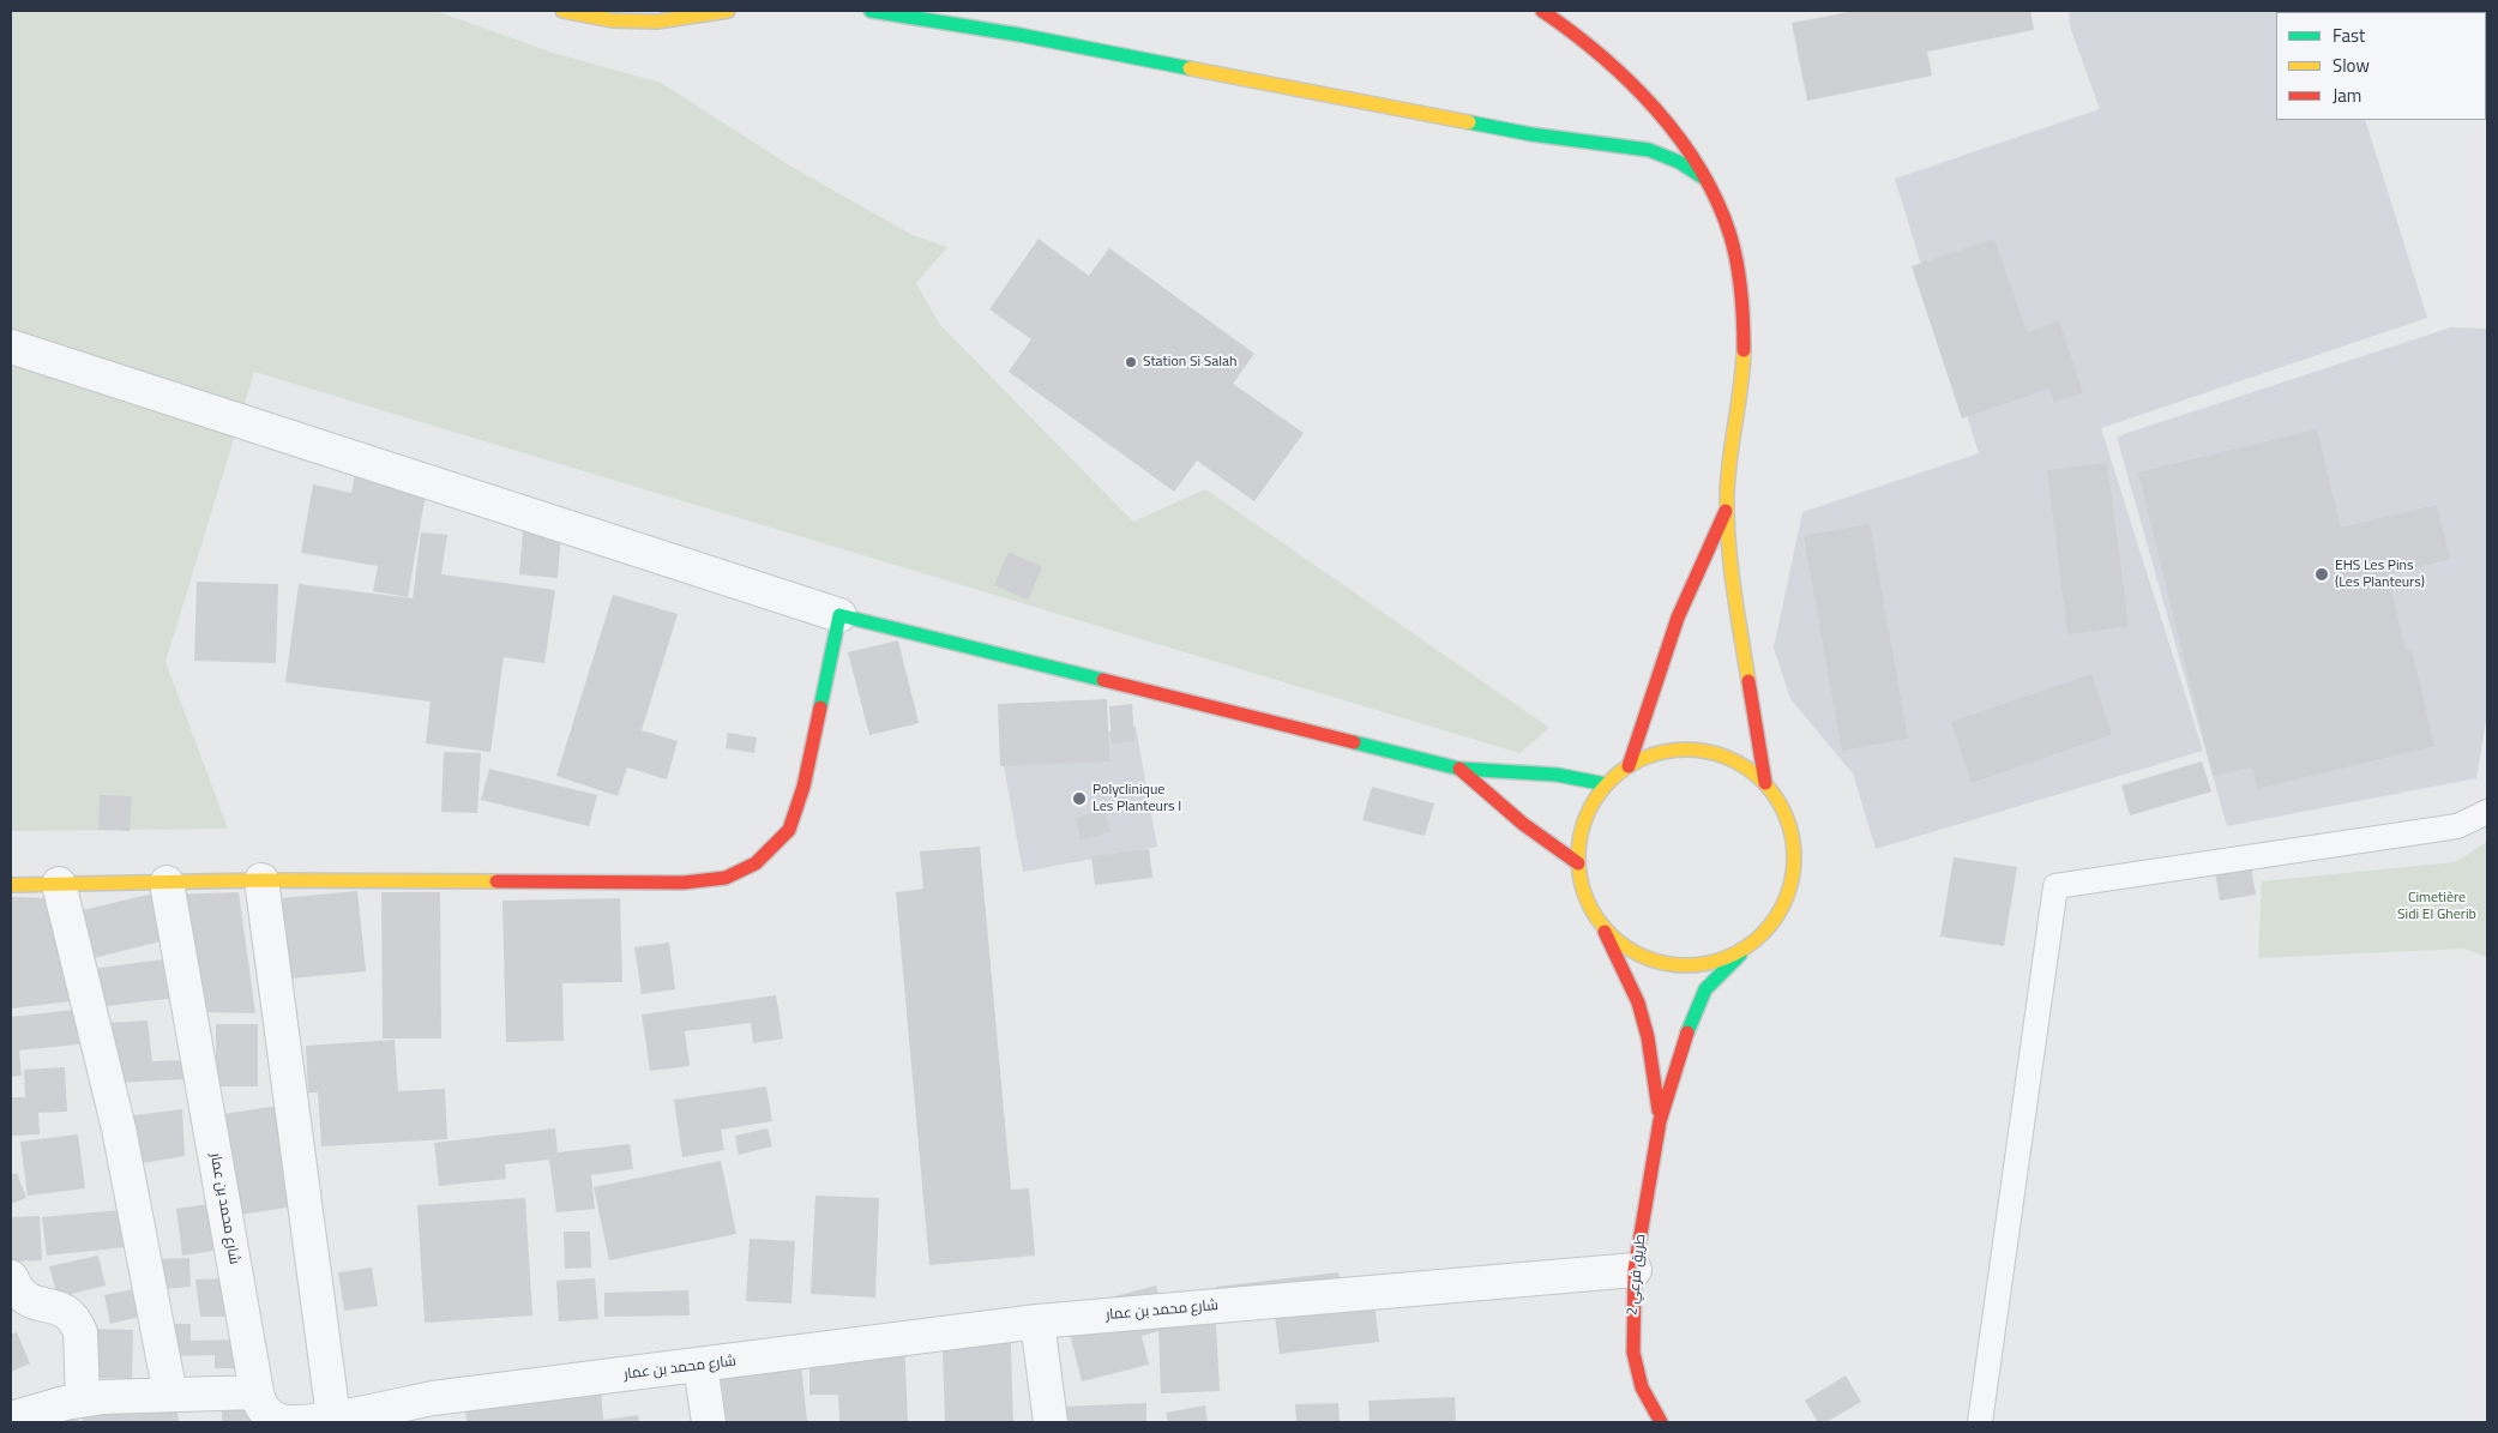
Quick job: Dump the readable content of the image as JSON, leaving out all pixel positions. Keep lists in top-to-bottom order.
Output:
{
  "streets": {
    "main road": ["طريق فرعي 2"],
    "street": ["شارع محمد بن عمار"]
  },
  "crossings": [
    ["شارع محمد بن عمار", "طريق فرعي 2"]
  ],
  "parks": ["Cimetière Sidi El Gherib"],
  "places": ["Station Si Salah", "EHS Les Pins (Les Planteurs)", "Polyclinique Les Planteurs I"],
  "legend": ["Fast", "Slow", "Jam"]
}
